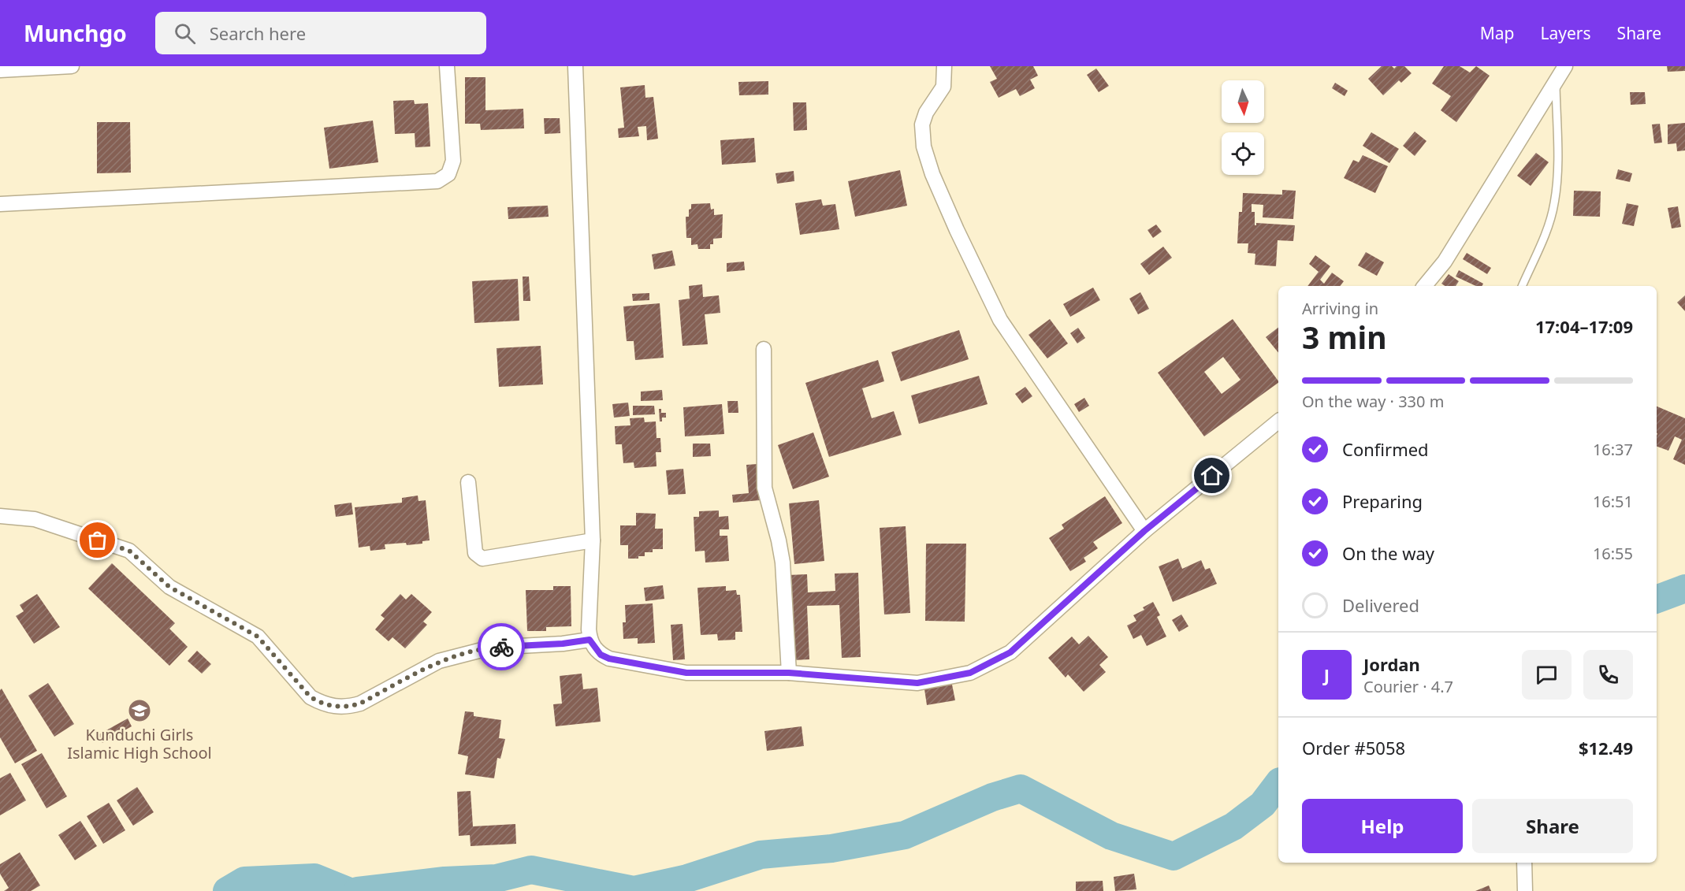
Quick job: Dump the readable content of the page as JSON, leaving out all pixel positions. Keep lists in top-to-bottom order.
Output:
{
  "places": {
    "school or university": ["Kunduchi Girls Islamic High School"]
  },
  "north": "bottom",
  "page": {
    "header": "Munchgo",
    "search": "Search here",
    "nav": ["Map", "Layers", "Share"],
    "heading": ["3 min", "Arriving in", "17:04–17:09"],
    "panel": [
      "Jordan",
      "Courier · 4.7",
      "Order #5058",
      "$12.49"
    ],
    "bar": "On the way · 330 m",
    "list": [
      ["Confirmed", "16:37"],
      ["Preparing", "16:51"],
      ["On the way", "16:55"],
      "Delivered"
    ],
    "round": "J",
    "buttons": ["Help", "Share"]
  }
}
